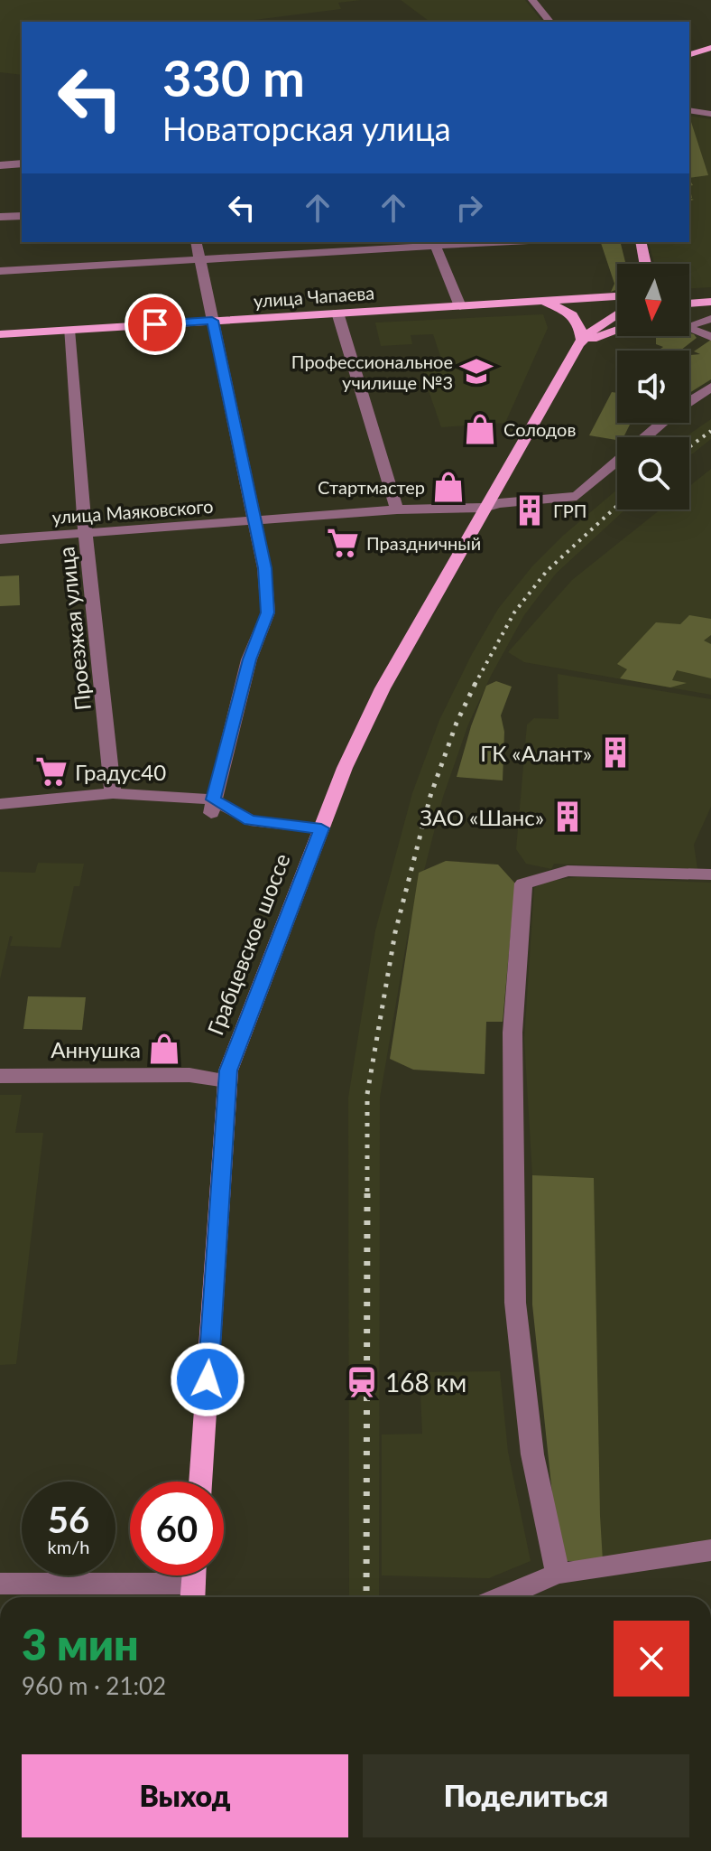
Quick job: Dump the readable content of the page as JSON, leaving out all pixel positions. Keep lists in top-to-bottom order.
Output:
{
  "streets": {
    "main road": ["улица Чапаева", "Грабцевское шоссе"],
    "street": ["улица Маяковского", "Проезжая улица"]
  },
  "crossings": [
    ["улица Чапаева", "Проезжая улица"],
    ["улица Маяковского", "Проезжая улица"],
    ["улица Маяковского", "Грабцевское шоссе"]
  ],
  "places": {
    "school or university": ["Профессиональное училище №3"],
    "shop": ["Солодов", "Стартмастер", "Аннушка"],
    "building": ["ГРП", "ГК «Алант»", "ЗАО «Шанс»"],
    "supermarket": ["Праздничный", "Градус40"],
    "station": ["168 км"]
  },
  "north": "bottom",
  "page": {
    "turn": ["330 m", "Новаторская улица"],
    "speed": "56 km/h",
    "limit": "60",
    "heading": ["3 мин", "960 m · 21:02"],
    "buttons": ["Выход", "Поделиться"]
  }
}
